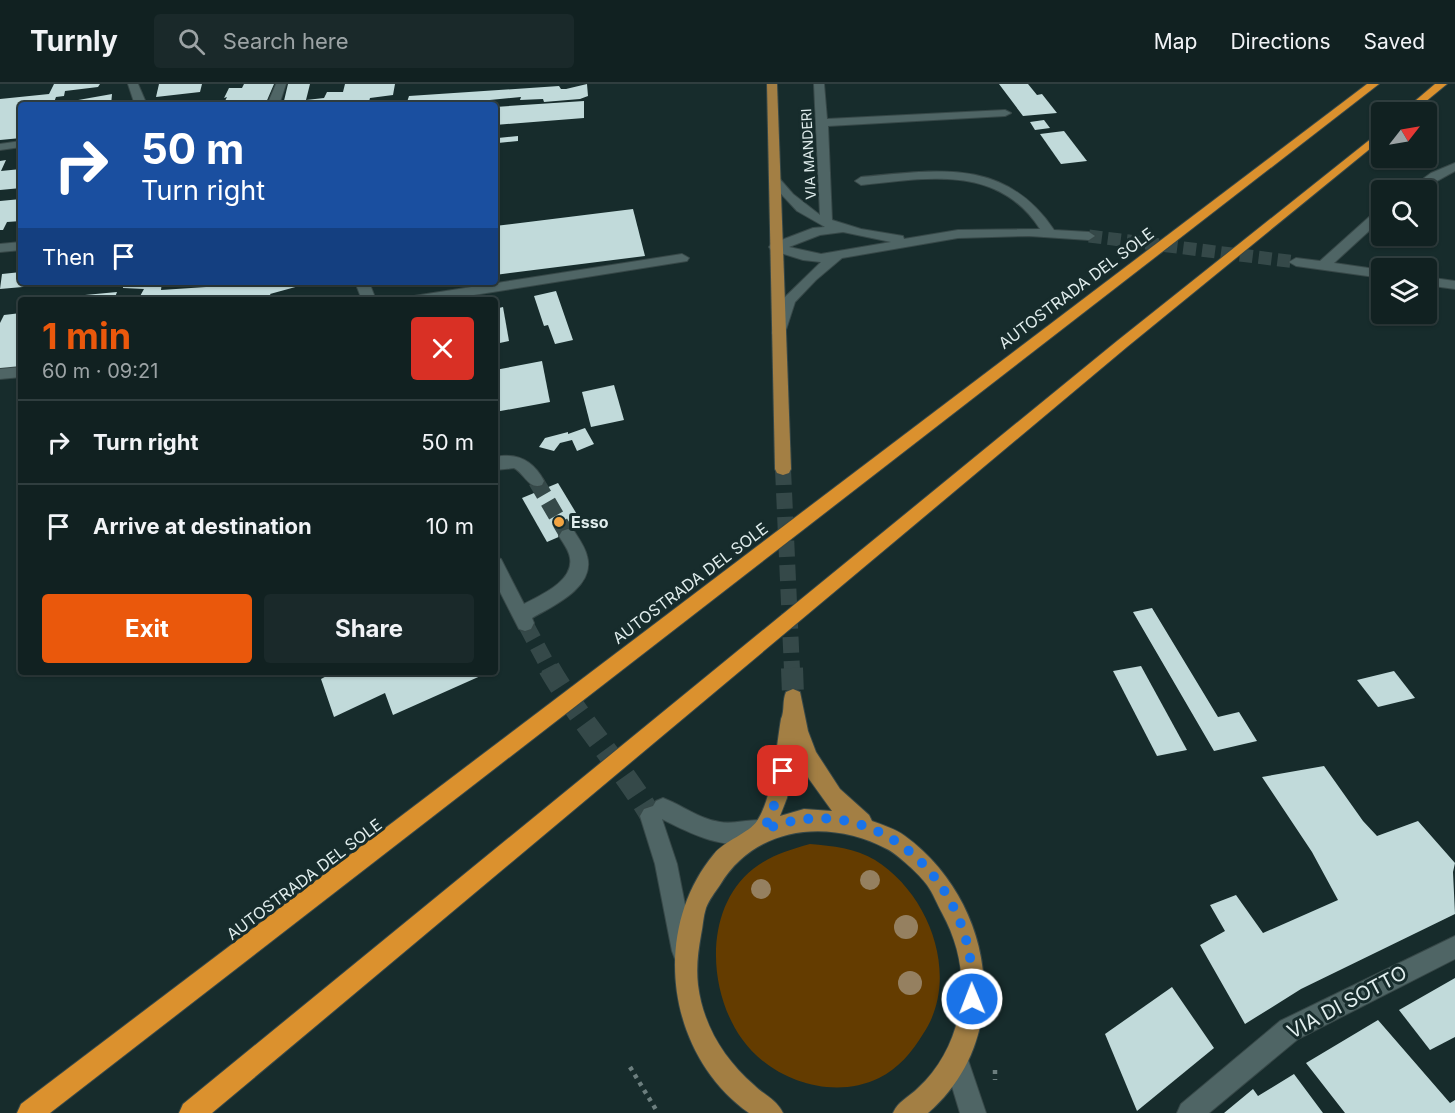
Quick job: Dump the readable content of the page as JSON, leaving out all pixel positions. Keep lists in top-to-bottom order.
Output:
{
  "streets": {
    "highway": ["AUTOSTRADA DEL SOLE"],
    "street": ["VIA MANDERI", "VIA DI SOTTO"]
  },
  "places": ["Esso"],
  "north": "top right",
  "page": {
    "header": "Turnly",
    "search": "Search here",
    "nav": ["Map", "Directions", "Saved"],
    "turn": ["50 m", "Turn right"],
    "then": "Then",
    "heading": ["1 min", "60 m · 09:21"],
    "list": [
      {
        "name": "Turn right",
        "value": "50 m"
      },
      {
        "name": "Arrive at destination",
        "value": "10 m"
      }
    ],
    "buttons": ["Exit", "Share"]
  }
}
